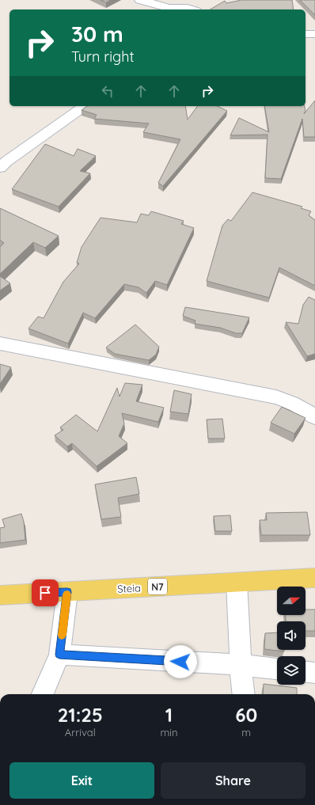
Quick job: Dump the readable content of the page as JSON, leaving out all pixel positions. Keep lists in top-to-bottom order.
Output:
{
  "streets": {
    "main road": ["N7", "Steia"]
  },
  "north": "right",
  "page": {
    "turn": ["30 m", "Turn right"],
    "eta": [
      "21:25",
      "Arrival",
      "1",
      "min",
      "60",
      "m"
    ],
    "buttons": ["Exit", "Share"]
  }
}
